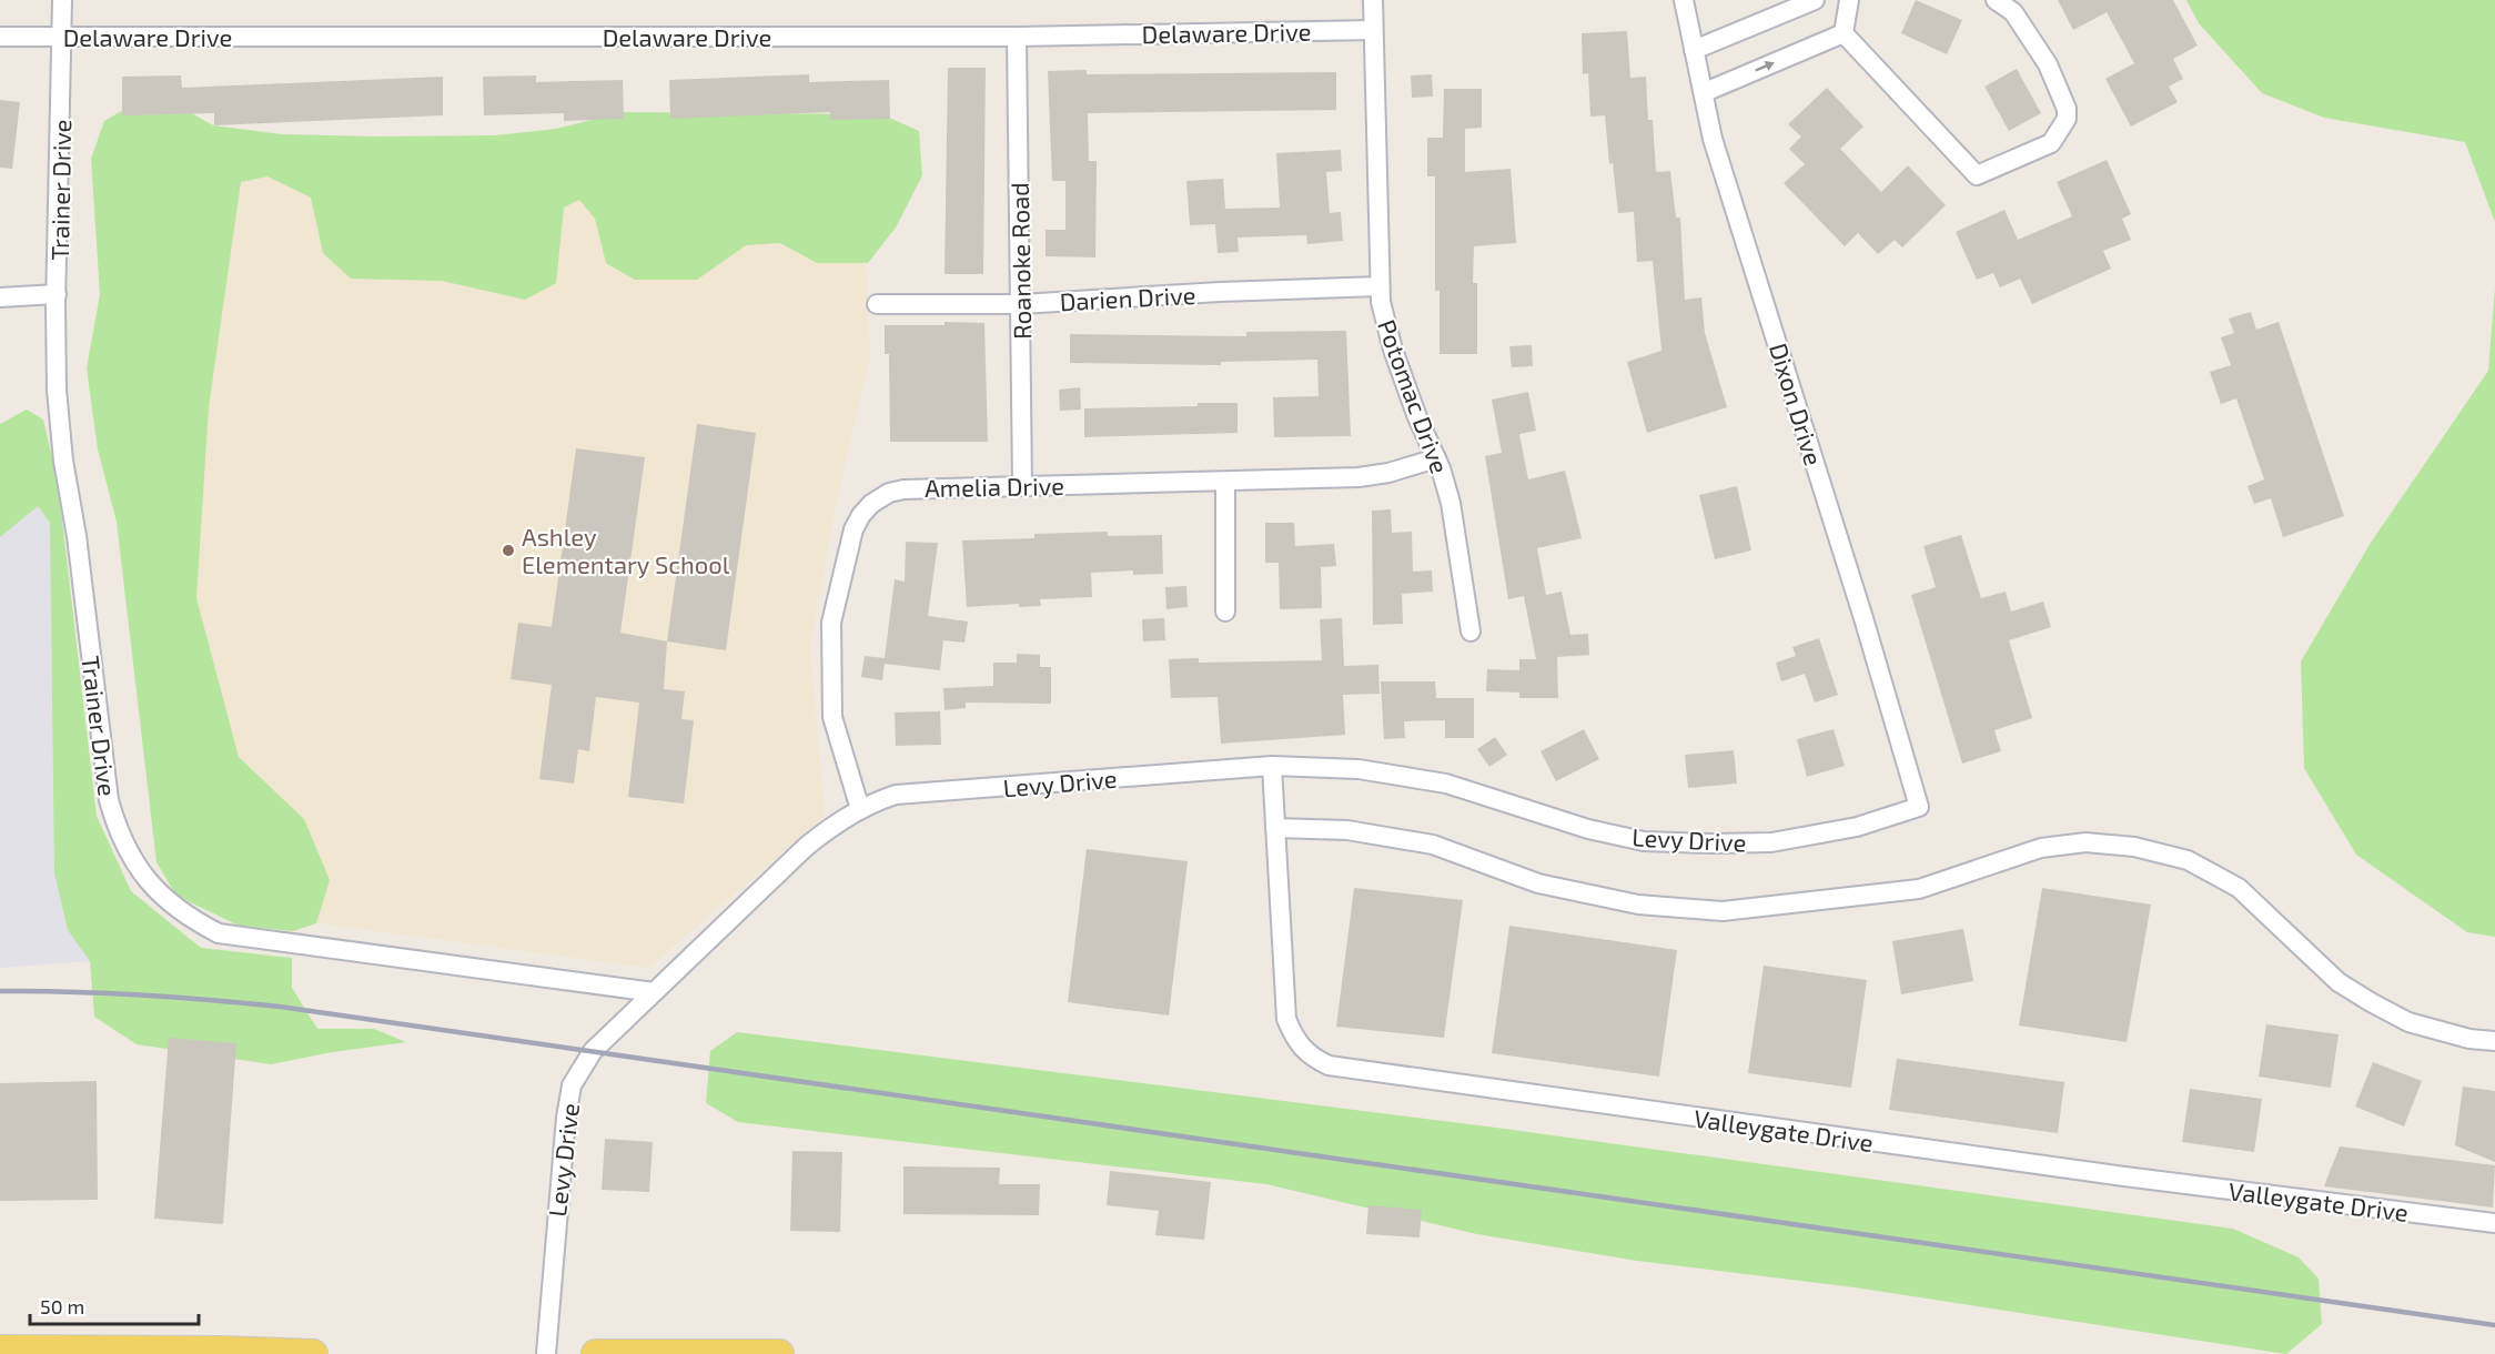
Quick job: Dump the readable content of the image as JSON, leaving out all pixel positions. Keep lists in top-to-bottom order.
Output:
{
  "streets": {
    "street": [
      "Delaware Drive",
      "Trainer Drive",
      "Roanoke Road",
      "Darien Drive",
      "Potomac Drive",
      "Dixon Drive",
      "Amelia Drive",
      "Levy Drive",
      "Valleygate Drive"
    ]
  },
  "crossings": [
    ["Delaware Drive", "Trainer Drive"],
    ["Delaware Drive", "Roanoke Road"],
    ["Delaware Drive", "Potomac Drive"],
    ["Trainer Drive", "Levy Drive"],
    ["Roanoke Road", "Darien Drive"],
    ["Roanoke Road", "Amelia Drive"],
    ["Darien Drive", "Potomac Drive"],
    ["Potomac Drive", "Amelia Drive"],
    ["Dixon Drive", "Levy Drive"],
    ["Amelia Drive", "Levy Drive"],
    ["Levy Drive", "Valleygate Drive"]
  ],
  "places": ["Ashley Elementary School"],
  "scale_bar": "50 m"
}
